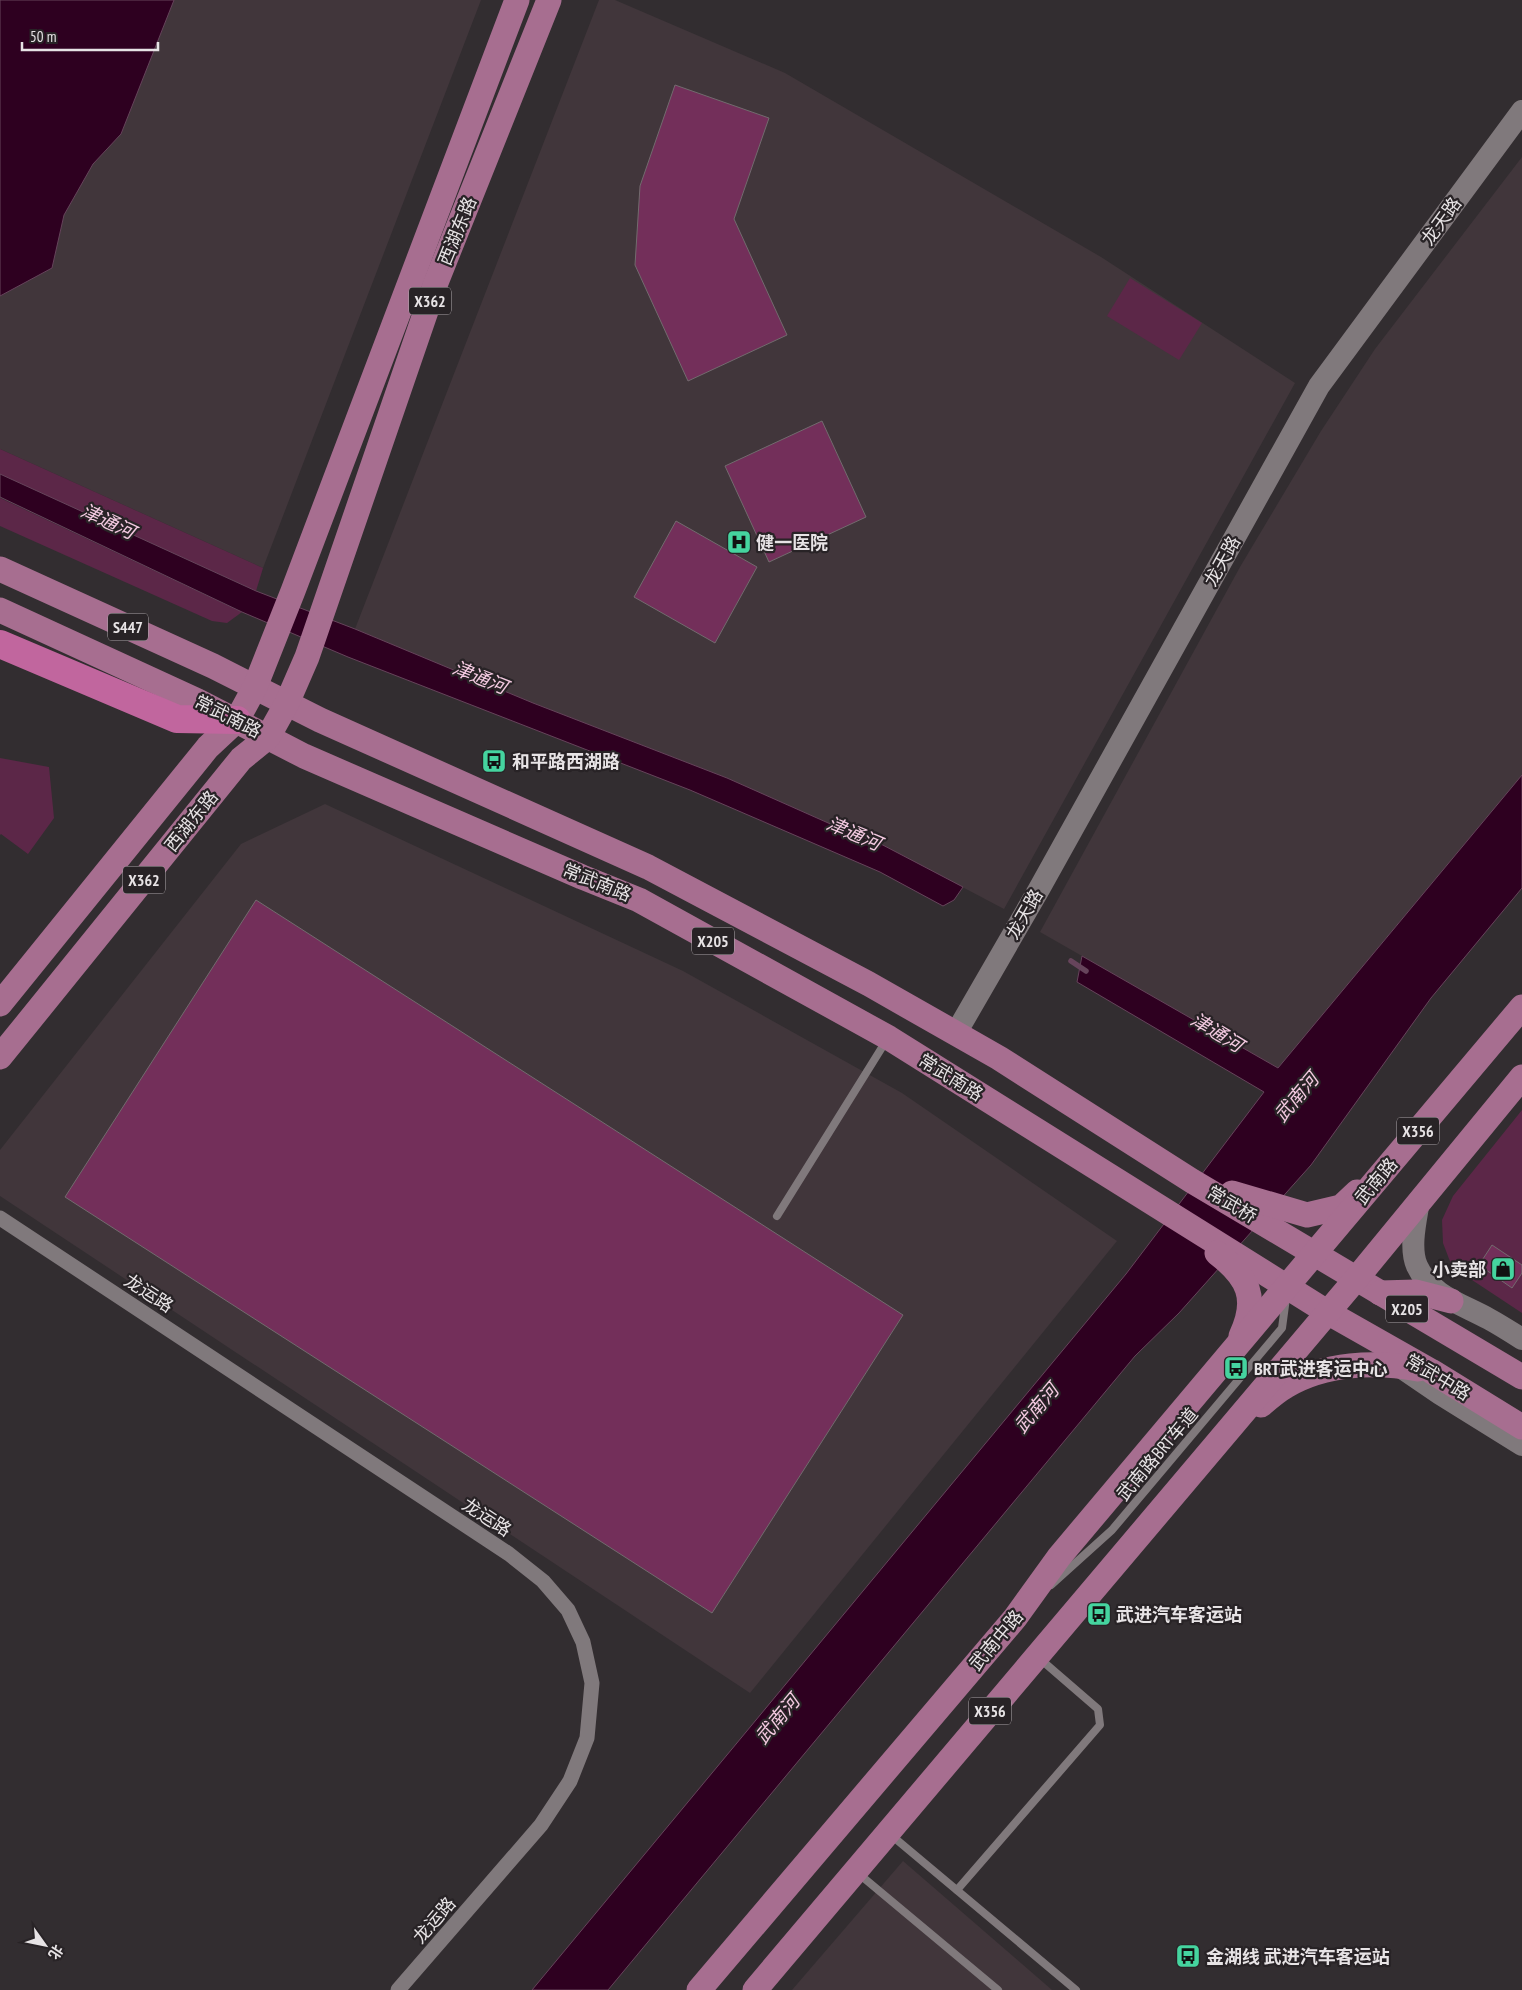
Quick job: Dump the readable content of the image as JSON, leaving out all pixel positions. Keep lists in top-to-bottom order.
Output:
{
  "streets": {
    "main road": [
      "西湖东路",
      "X362",
      "S447",
      "常武南路",
      "X205",
      "X356",
      "武南路",
      "常武桥",
      "常武中路",
      "武南中路"
    ],
    "street": ["龙天路", "龙运路"],
    "lane": ["武南路BRT车道"]
  },
  "crossings": [
    ["龙天路", "常武南路"],
    ["西湖东路", "X362"],
    ["西湖东路", "S447"],
    ["西湖东路", "常武南路"],
    ["西湖东路", "X205"],
    ["X362", "S447"],
    ["X362", "常武南路"],
    ["X362", "X205"],
    ["S447", "X205"],
    ["常武南路", "X205"],
    ["常武南路", "常武桥"],
    ["X205", "X356"],
    ["X205", "武南路"],
    ["X205", "常武桥"],
    ["X205", "常武中路"],
    ["X205", "武南路BRT车道"],
    ["X205", "武南中路"],
    ["X356", "常武中路"],
    ["武南路", "武南路BRT车道"],
    ["武南路", "武南中路"],
    ["武南路BRT车道", "武南中路"]
  ],
  "water": ["津通河", "武南河"],
  "places": {
    "hospital": ["健一医院"],
    "bus stop": [
      "和平路西湖路",
      "BRT武进客运中心",
      "武进汽车客运站",
      "金湖线 武进汽车客运站"
    ],
    "shop": ["小卖部"]
  },
  "scale_bar": "50 m",
  "north": "bottom right"
}
